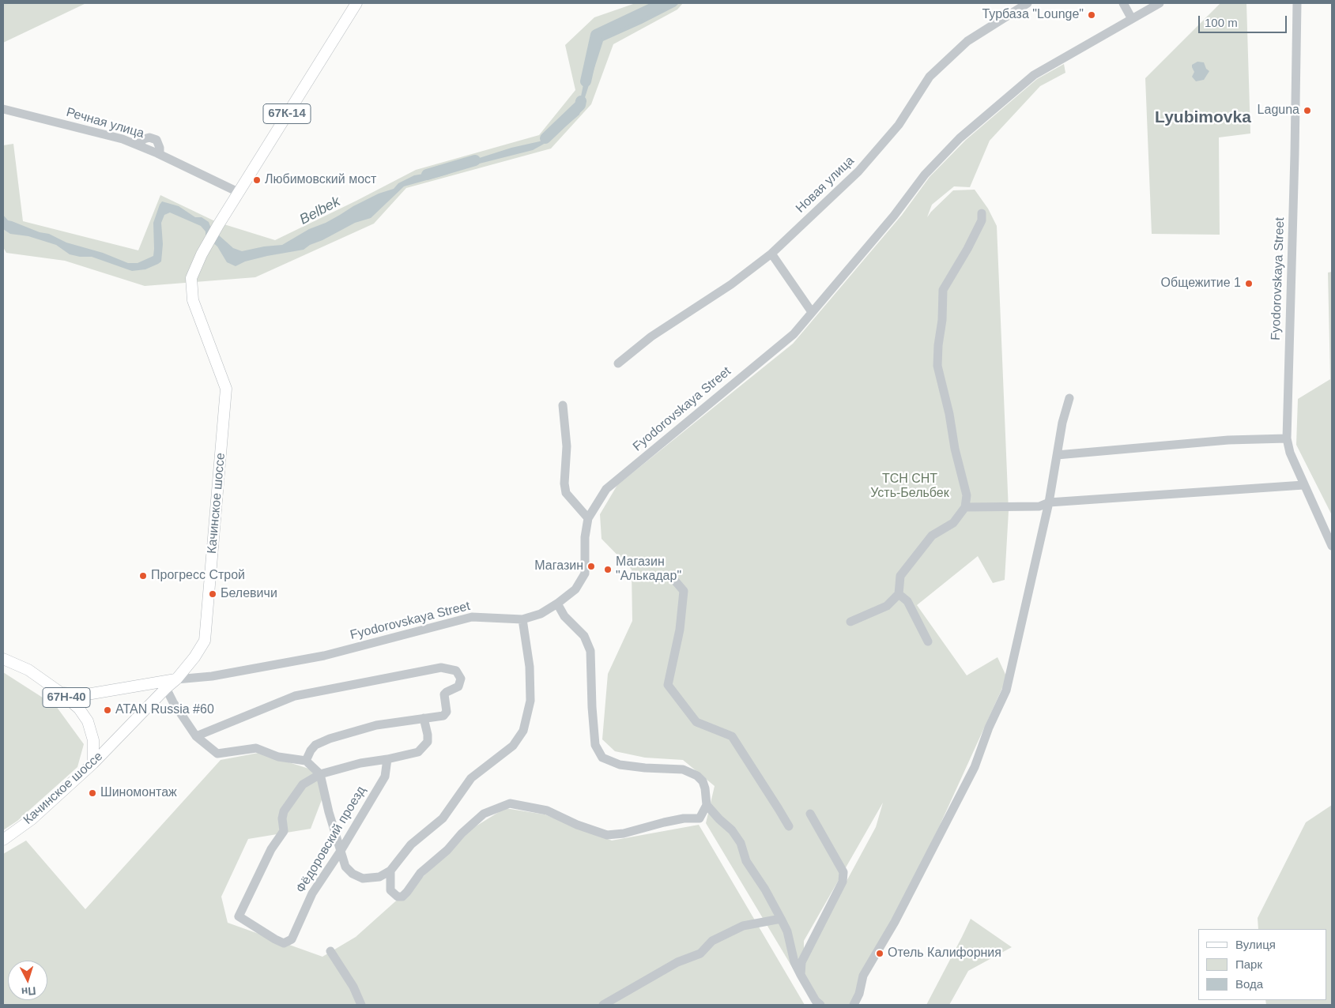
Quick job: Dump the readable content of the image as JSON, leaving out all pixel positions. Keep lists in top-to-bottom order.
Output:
{
  "streets": {
    "main road": ["67К-14", "Качинское шоссе", "67H-40"],
    "street": [
      "Речная улица",
      "Новая улица",
      "Fyodorovskaya Street",
      "Фёдоровский проезд"
    ]
  },
  "crossings": [
    ["67К-14", "Речная улица"],
    ["67К-14", "Качинское шоссе"],
    ["Речная улица", "Качинское шоссе"],
    ["Fyodorovskaya Street", "Качинское шоссе"],
    ["Fyodorovskaya Street", "67H-40"],
    ["Качинское шоссе", "67H-40"]
  ],
  "districts": ["Lyubimovka"],
  "water": ["Belbek"],
  "parks": ["ТСН СНТ Усть-Бельбек"],
  "places": [
    "Турбаза \"Lounge\"",
    "Laguna",
    "Любимовский мост",
    "Общежитие 1",
    "Магазин",
    "Магазин \"Алькадар\"",
    "Прогресс Строй",
    "Белевичи",
    "ATAN Russia #60",
    "Шиномонтаж",
    "Отель Калифорния"
  ],
  "legend": ["Вулиця", "Парк", "Вода"],
  "scale_bar": "100 m",
  "north": "bottom"
}
